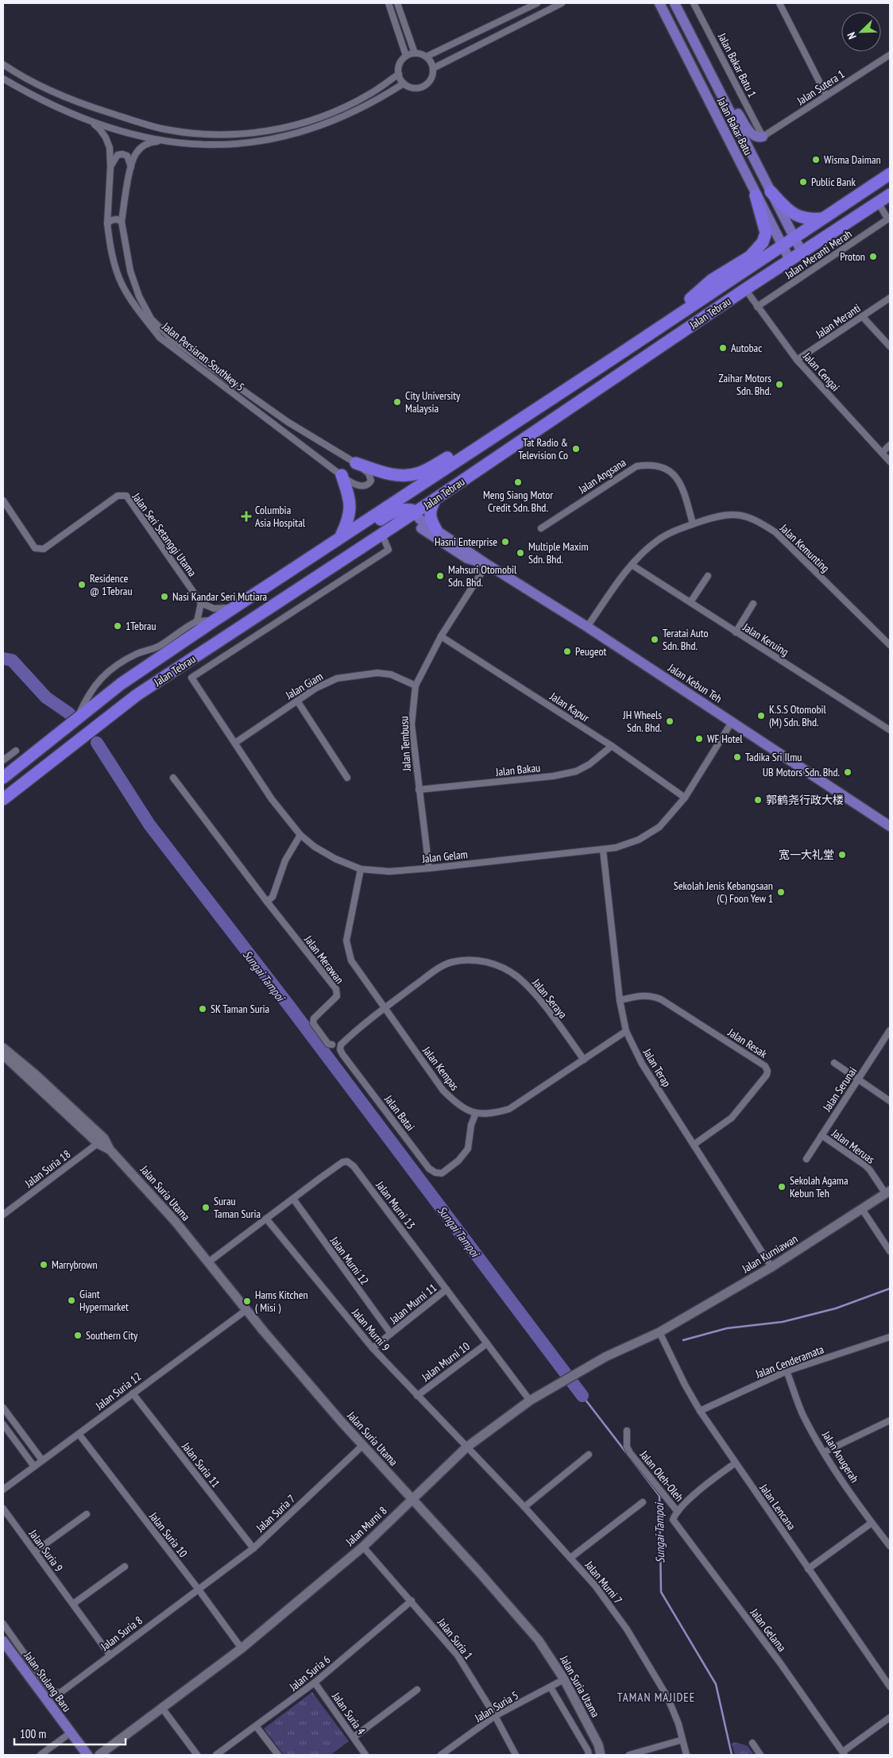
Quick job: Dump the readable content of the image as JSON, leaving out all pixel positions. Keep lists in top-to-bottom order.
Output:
{
  "streets": {
    "highway": ["Jalan Tebrau"],
    "main road": [
      "Jalan Bakar Batu",
      "Jalan Kebun Teh",
      "Jalan Suria Utama",
      "Jalan Kurniawan",
      "Jalan Murni 8",
      "Jalan Stulang Baru"
    ],
    "street": [
      "Jalan Bakar Batu 1",
      "Jalan Sutera 1",
      "Jalan Meranti Merah",
      "Jalan Meranti",
      "Jalan Persiaran Southkey 5",
      "Jalan Cengai",
      "Jalan Angsana",
      "Jalan Seri Setanggi Utama",
      "Jalan Kemunting",
      "Jalan Keruing",
      "Jalan Giam",
      "Jalan Kapur",
      "Jalan Tembusu",
      "Jalan Bakau",
      "Jalan Gelam",
      "Jalan Merawan",
      "Jalan Seraya",
      "Jalan Resak",
      "Jalan Terap",
      "Jalan Kempas",
      "Jalan Serunai",
      "Jalan Batai",
      "Jalan Meruas",
      "Jalan Suria 18",
      "Jalan Murni 13",
      "Jalan Murni 12",
      "Jalan Murni 11",
      "Jalan Murni 9",
      "Jalan Murni 10",
      "Jalan Cenderamata",
      "Jalan Suria 12",
      "Jalan Anugerah",
      "Jalan Suria 11",
      "Jalan Oleh-Oleh",
      "Jalan Lencana",
      "Jalan Suria 7",
      "Jalan Suria 10",
      "Jalan Suria 9",
      "Jalan Murni 7",
      "Jalan Gelama",
      "Jalan Suria 8",
      "Jalan Suria 1",
      "Jalan Suria 6",
      "Jalan Suria 5",
      "Jalan Suria 4"
    ]
  },
  "crossings": [
    ["Jalan Bakar Batu 1", "Jalan Sutera 1"],
    ["Jalan Bakar Batu", "Jalan Tebrau"],
    ["Jalan Meranti Merah", "Jalan Cengai"],
    ["Jalan Tebrau", "Jalan Cengai"],
    ["Jalan Tebrau", "Jalan Kebun Teh"],
    ["Jalan Tebrau", "Jalan Gelam"],
    ["Jalan Meranti", "Jalan Cengai"],
    ["Jalan Angsana", "Jalan Kemunting"],
    ["Jalan Kemunting", "Jalan Keruing"],
    ["Jalan Kemunting", "Jalan Kebun Teh"],
    ["Jalan Kebun Teh", "Jalan Tembusu"],
    ["Jalan Kebun Teh", "Jalan Gelam"],
    ["Jalan Giam", "Jalan Tembusu"],
    ["Jalan Giam", "Jalan Gelam"],
    ["Jalan Kapur", "Jalan Tembusu"],
    ["Jalan Kapur", "Jalan Bakau"],
    ["Jalan Kapur", "Jalan Gelam"],
    ["Jalan Tembusu", "Jalan Bakau"],
    ["Jalan Tembusu", "Jalan Gelam"],
    ["Jalan Gelam", "Jalan Terap"],
    ["Jalan Gelam", "Jalan Kempas"],
    ["Jalan Seraya", "Jalan Kempas"],
    ["Jalan Seraya", "Jalan Batai"],
    ["Jalan Resak", "Jalan Terap"],
    ["Jalan Terap", "Jalan Kempas"],
    ["Jalan Terap", "Jalan Kurniawan"],
    ["Jalan Kempas", "Jalan Batai"],
    ["Jalan Serunai", "Jalan Meruas"],
    ["Jalan Meruas", "Jalan Kurniawan"],
    ["Jalan Suria 18", "Jalan Suria Utama"],
    ["Jalan Suria Utama", "Jalan Murni 13"],
    ["Jalan Suria Utama", "Jalan Suria 12"],
    ["Jalan Suria Utama", "Jalan Suria 7"],
    ["Jalan Suria Utama", "Jalan Murni 8"],
    ["Jalan Suria Utama", "Jalan Suria 5"],
    ["Jalan Murni 13", "Jalan Murni 12"],
    ["Jalan Murni 13", "Jalan Murni 11"],
    ["Jalan Murni 13", "Jalan Murni 9"],
    ["Jalan Murni 13", "Jalan Murni 10"],
    ["Jalan Murni 13", "Jalan Murni 8"],
    ["Jalan Kurniawan", "Jalan Lencana"],
    ["Jalan Kurniawan", "Jalan Murni 8"],
    ["Jalan Murni 12", "Jalan Murni 11"],
    ["Jalan Murni 11", "Jalan Murni 9"],
    ["Jalan Murni 9", "Jalan Murni 10"],
    ["Jalan Murni 9", "Jalan Murni 8"],
    ["Jalan Murni 9", "Jalan Murni 7"],
    ["Jalan Cenderamata", "Jalan Anugerah"],
    ["Jalan Cenderamata", "Jalan Lencana"],
    ["Jalan Suria 12", "Jalan Suria 11"],
    ["Jalan Suria 12", "Jalan Suria 10"],
    ["Jalan Suria 11", "Jalan Suria 7"],
    ["Jalan Oleh-Oleh", "Jalan Gelama"],
    ["Jalan Lencana", "Jalan Murni 8"],
    ["Jalan Suria 7", "Jalan Suria 10"],
    ["Jalan Suria 7", "Jalan Suria 8"],
    ["Jalan Murni 8", "Jalan Suria 10"],
    ["Jalan Murni 8", "Jalan Murni 7"],
    ["Jalan Murni 8", "Jalan Suria 1"],
    ["Jalan Suria 10", "Jalan Suria 8"],
    ["Jalan Suria 9", "Jalan Suria 8"],
    ["Jalan Suria 1", "Jalan Suria 6"],
    ["Jalan Suria 1", "Jalan Suria 5"],
    ["Jalan Suria 6", "Jalan Suria 4"]
  ],
  "districts": ["TAMAN MAJIDEE"],
  "water": ["Sungai Tampoi"],
  "places": {
    "other": [
      "Wisma Daiman",
      "Public Bank",
      "Proton",
      "Autobac",
      "Zaihar Motors Sdn. Bhd.",
      "City University Malaysia",
      "Tat Radio & Television Co",
      "Meng Siang Motor Credit Sdn. Bhd.",
      "Hasni Enterprise",
      "Multiple Maxim Sdn. Bhd.",
      "Mahsuri Otomobil Sdn. Bhd.",
      "Residence @ 1Tebrau",
      "Nasi Kandar Seri Mutiara",
      "1Tebrau",
      "Teratai Auto Sdn. Bhd.",
      "Peugeot",
      "K.S.S Otomobil (M) Sdn. Bhd.",
      "JH Wheels Sdn. Bhd.",
      "WF Hotel",
      "Tadika Sri Ilmu",
      "UB Motors Sdn. Bhd.",
      "郭鹤尧行政大楼",
      "宽一大礼堂",
      "Sekolah Jenis Kebangsaan (C) Foon Yew 1",
      "SK Taman Suria",
      "Sekolah Agama Kebun Teh",
      "Surau Taman Suria",
      "Marrybrown",
      "Giant Hypermarket",
      "Hams Kitchen ( Misi )",
      "Southern City"
    ],
    "health": ["Columbia Asia Hospital"]
  },
  "scale_bar": "100 m",
  "north": "bottom left"
}
